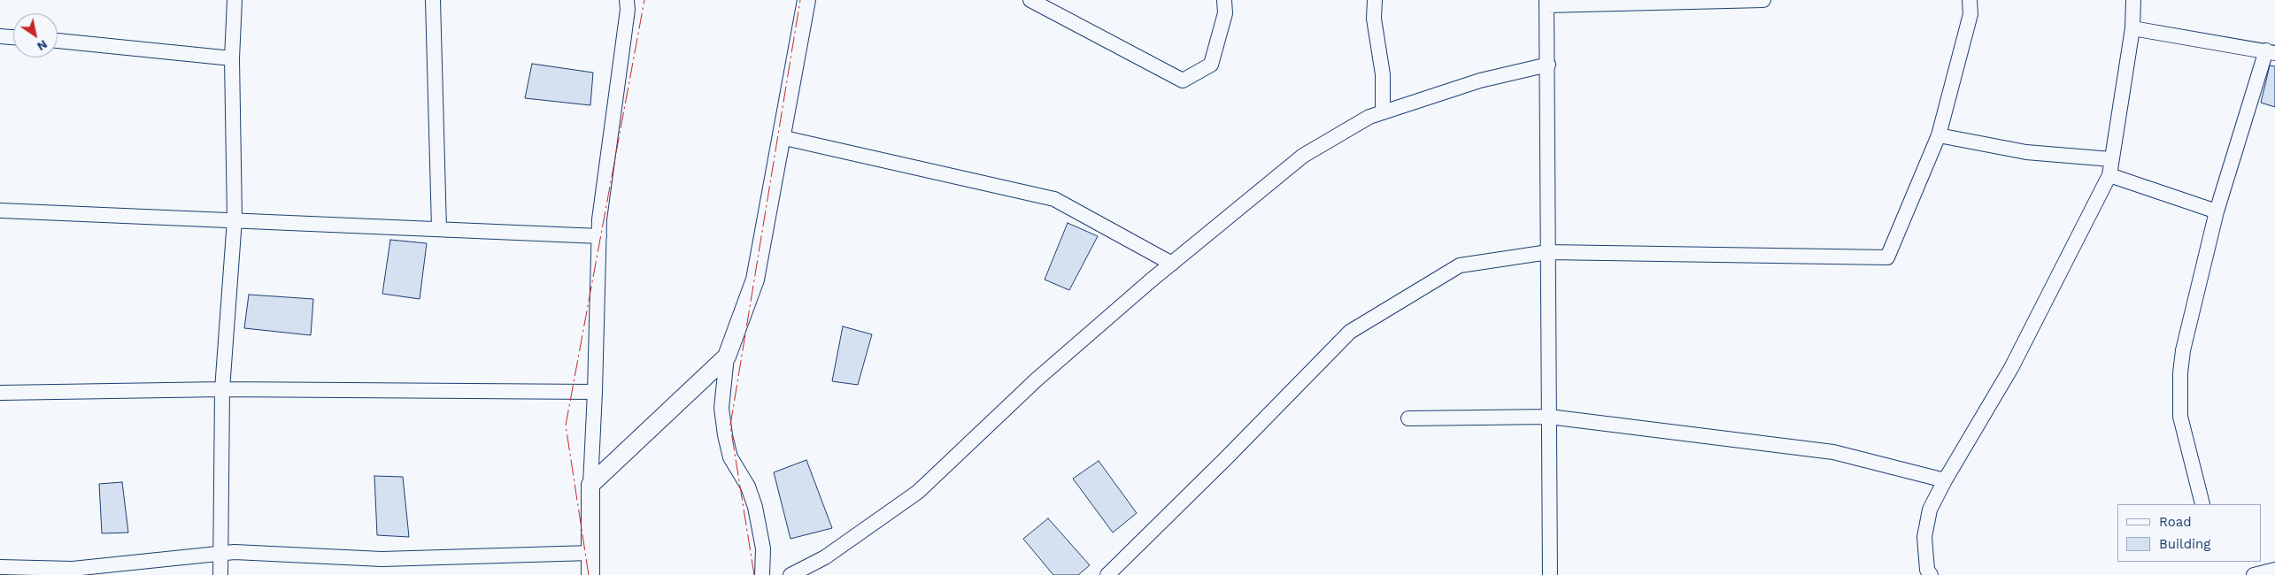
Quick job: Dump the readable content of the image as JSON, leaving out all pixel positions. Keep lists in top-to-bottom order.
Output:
{
  "legend": ["Road", "Building"],
  "north": "bottom right"
}
